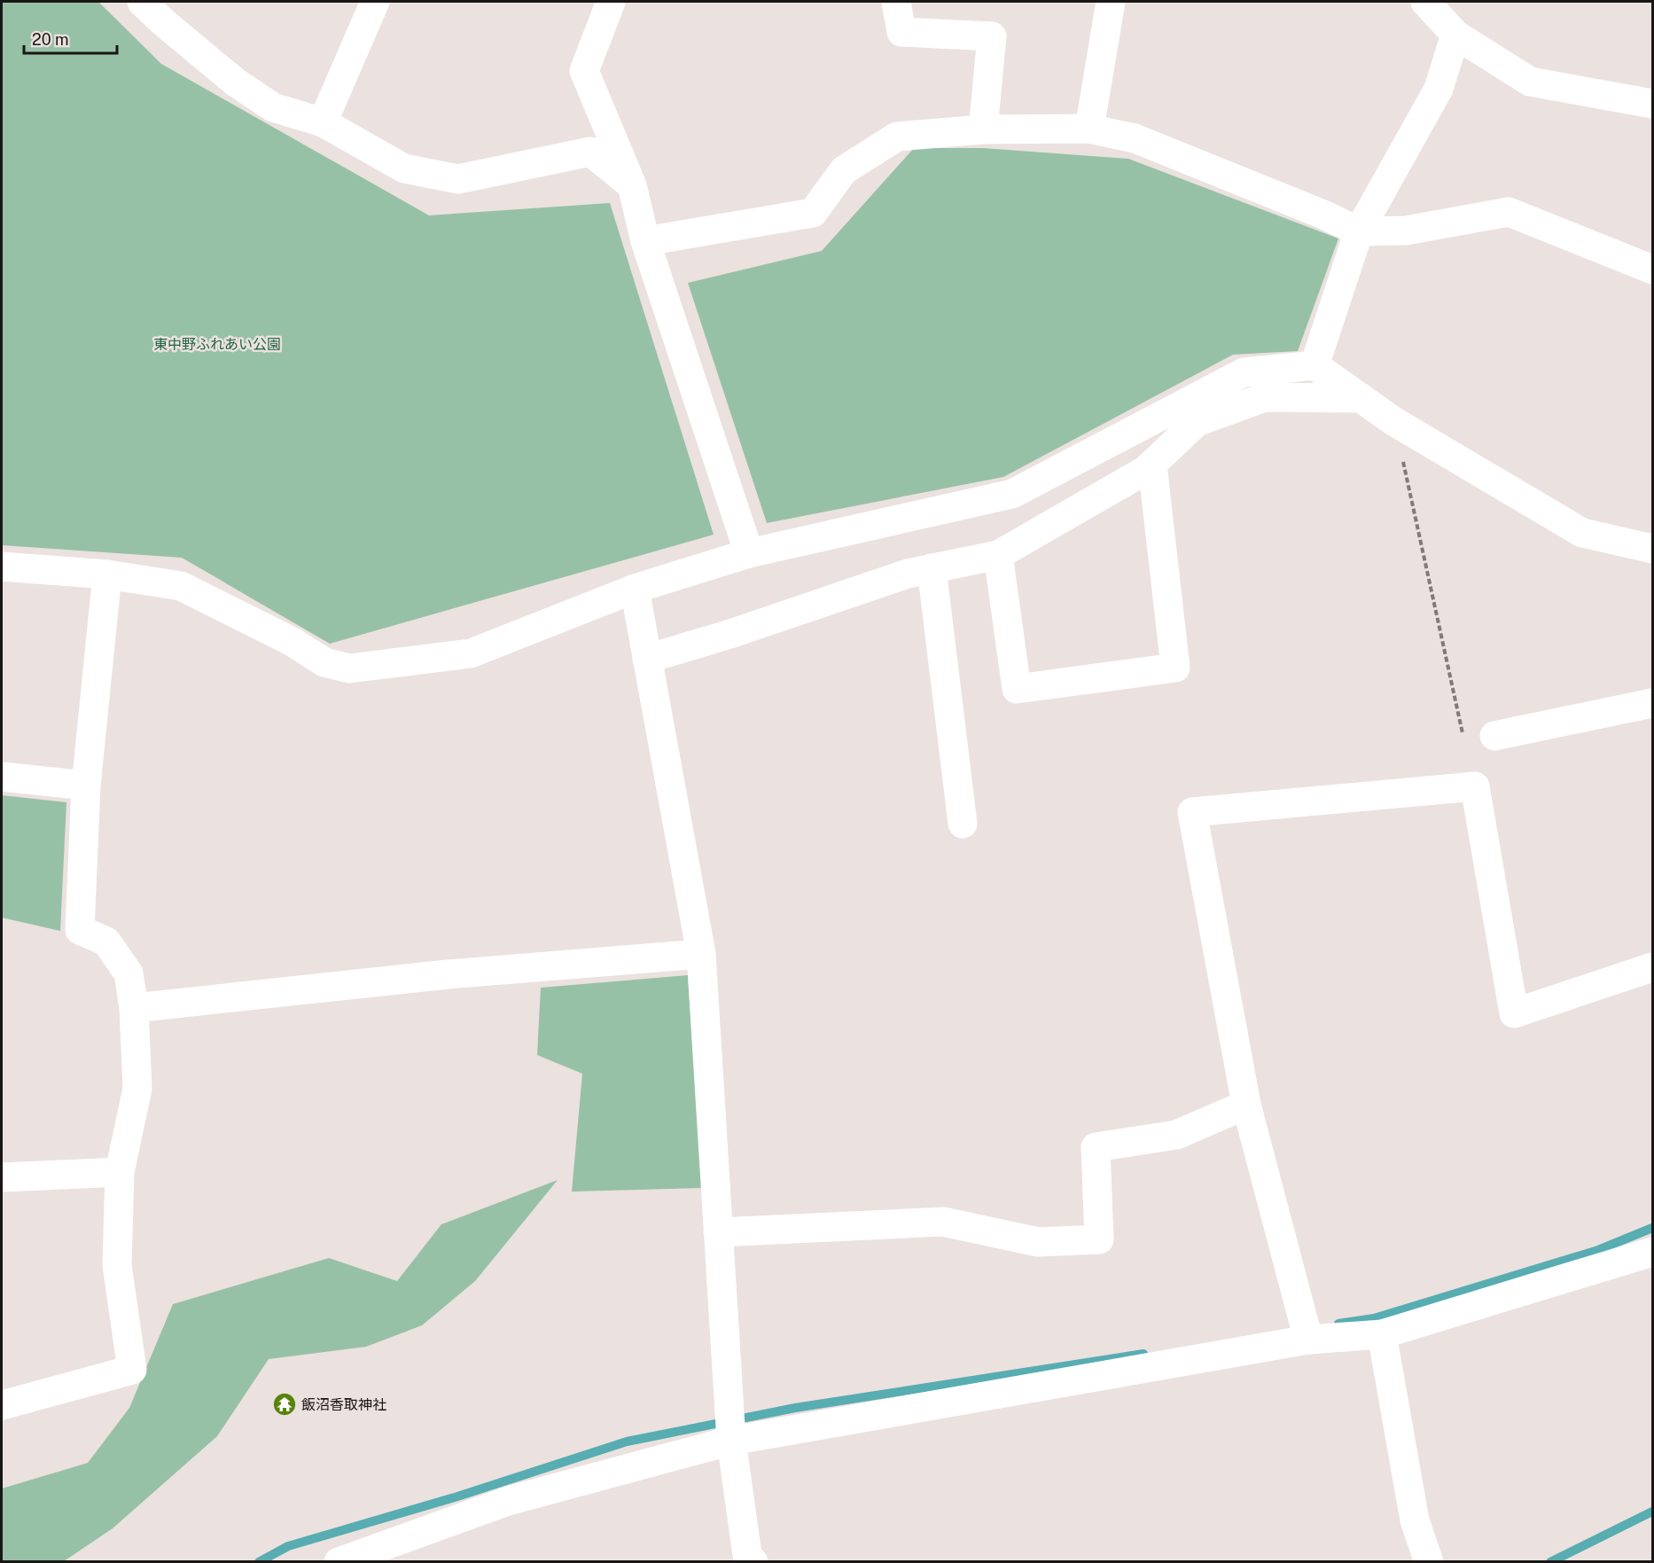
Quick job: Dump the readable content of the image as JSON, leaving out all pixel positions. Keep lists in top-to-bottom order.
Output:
{
  "parks": ["東中野ふれあい公園"],
  "places": {
    "temple": ["飯沼香取神社"]
  },
  "scale_bar": "20 m"
}
